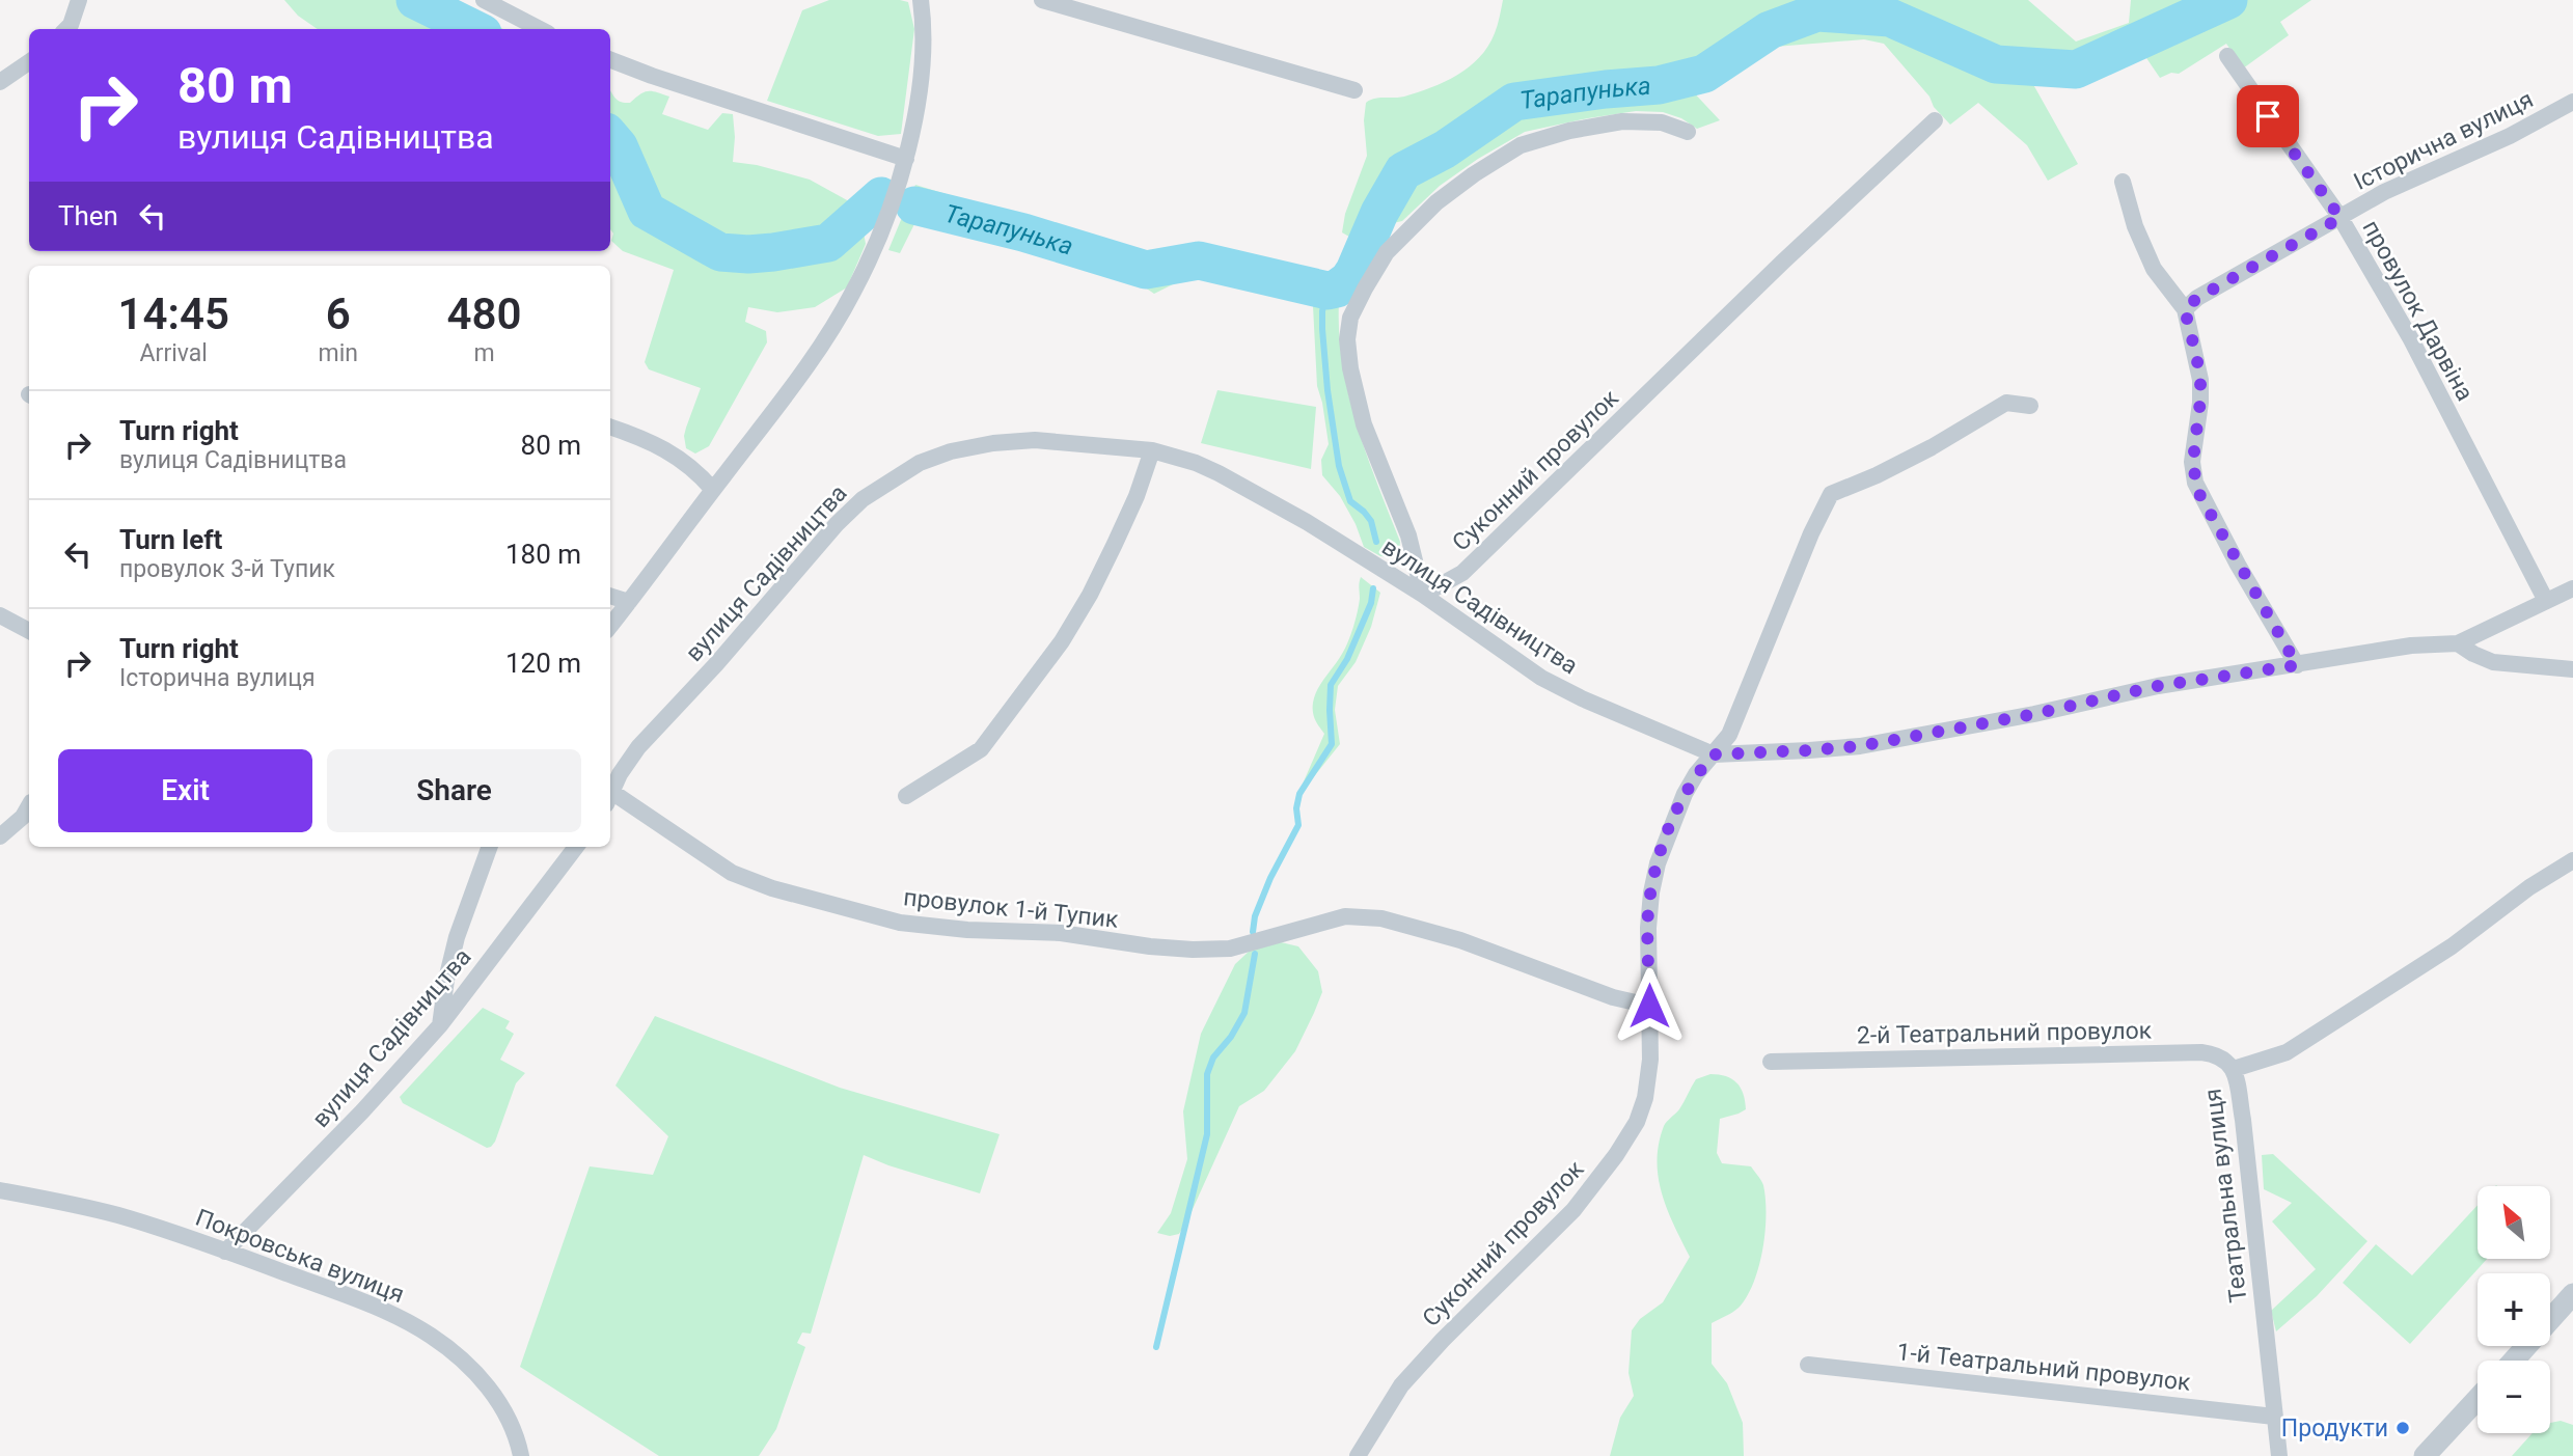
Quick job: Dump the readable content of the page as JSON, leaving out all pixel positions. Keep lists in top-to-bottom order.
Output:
{
  "streets": {
    "street": [
      "Історична вулиця",
      "провулок Дарвіна",
      "Суконний провулок",
      "вулиця Садівництва",
      "провулок 1-й Тупик",
      "2-й Театральний провулок",
      "Театральна вулиця",
      "Покровська вулиця",
      "1-й Театральний провулок"
    ]
  },
  "crossings": [
    ["Історична вулиця", "провулок Дарвіна"],
    ["Суконний провулок", "вулиця Садівництва"],
    ["Суконний провулок", "провулок 1-й Тупик"],
    ["вулиця Садівництва", "провулок 1-й Тупик"],
    ["вулиця Садівництва", "Покровська вулиця"],
    ["2-й Театральний провулок", "Театральна вулиця"],
    ["Театральна вулиця", "1-й Театральний провулок"]
  ],
  "water": ["Тарапунька"],
  "places": ["Продукти"],
  "north": "top left",
  "page": {
    "turn": ["80 m", "вулиця Садівництва"],
    "then": "Then",
    "eta": [
      "14:45",
      "Arrival",
      "6",
      "min",
      "480",
      "m"
    ],
    "list": [
      {
        "name": "Turn right",
        "note": "вулиця Садівництва",
        "value": "80 m"
      },
      {
        "name": "Turn left",
        "note": "провулок 3-й Тупик",
        "value": "180 m"
      },
      {
        "name": "Turn right",
        "note": "Історична вулиця",
        "value": "120 m"
      }
    ],
    "buttons": ["Exit", "Share"],
    "map_buttons": ["+", "−"]
  }
}
